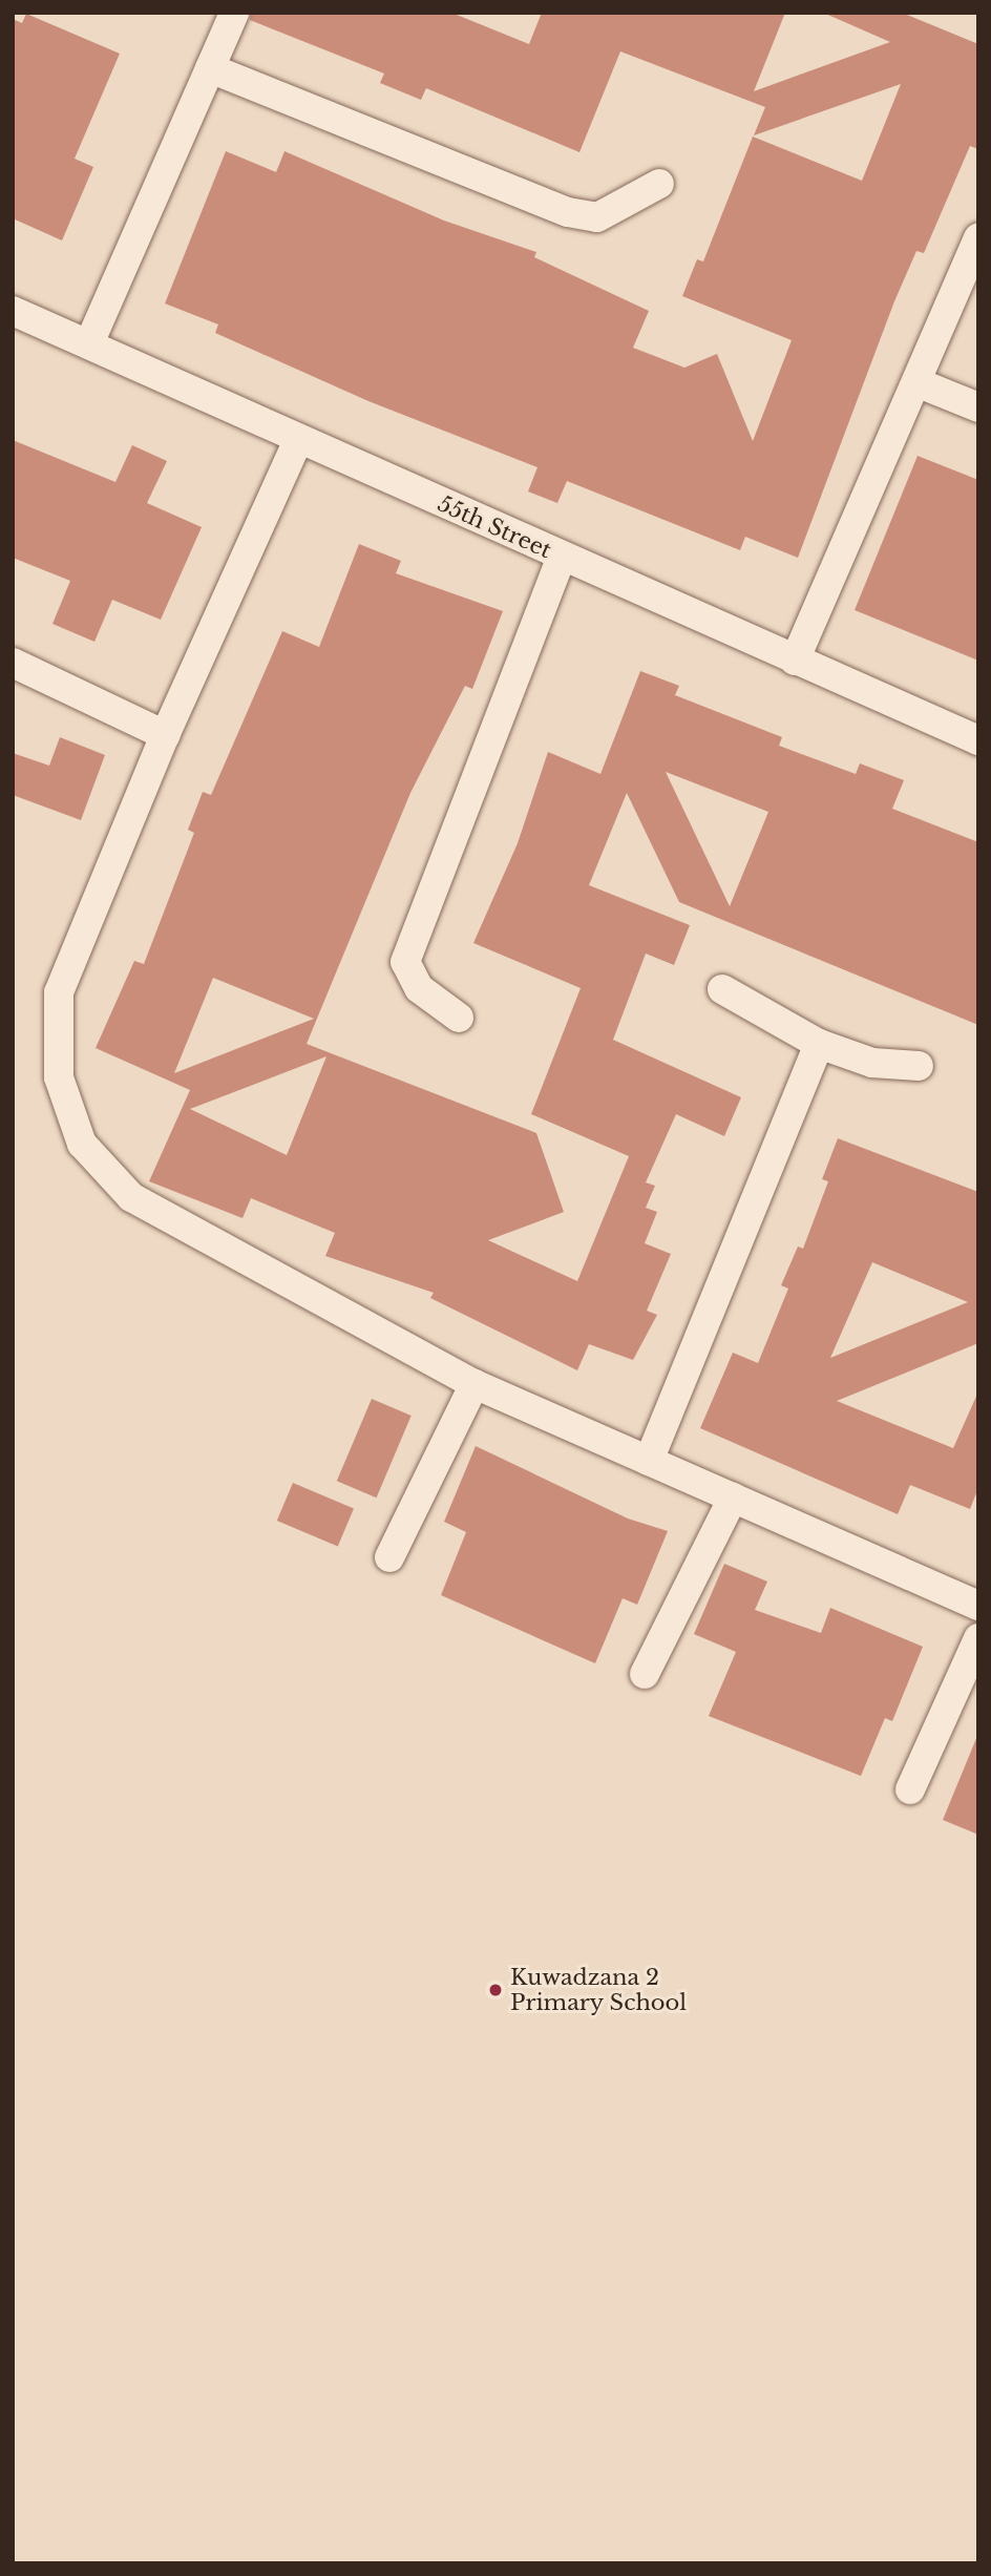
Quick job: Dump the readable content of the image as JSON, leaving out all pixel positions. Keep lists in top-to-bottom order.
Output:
{
  "streets": {
    "street": ["55th Street"]
  },
  "places": ["Kuwadzana 2 Primary School"]
}
